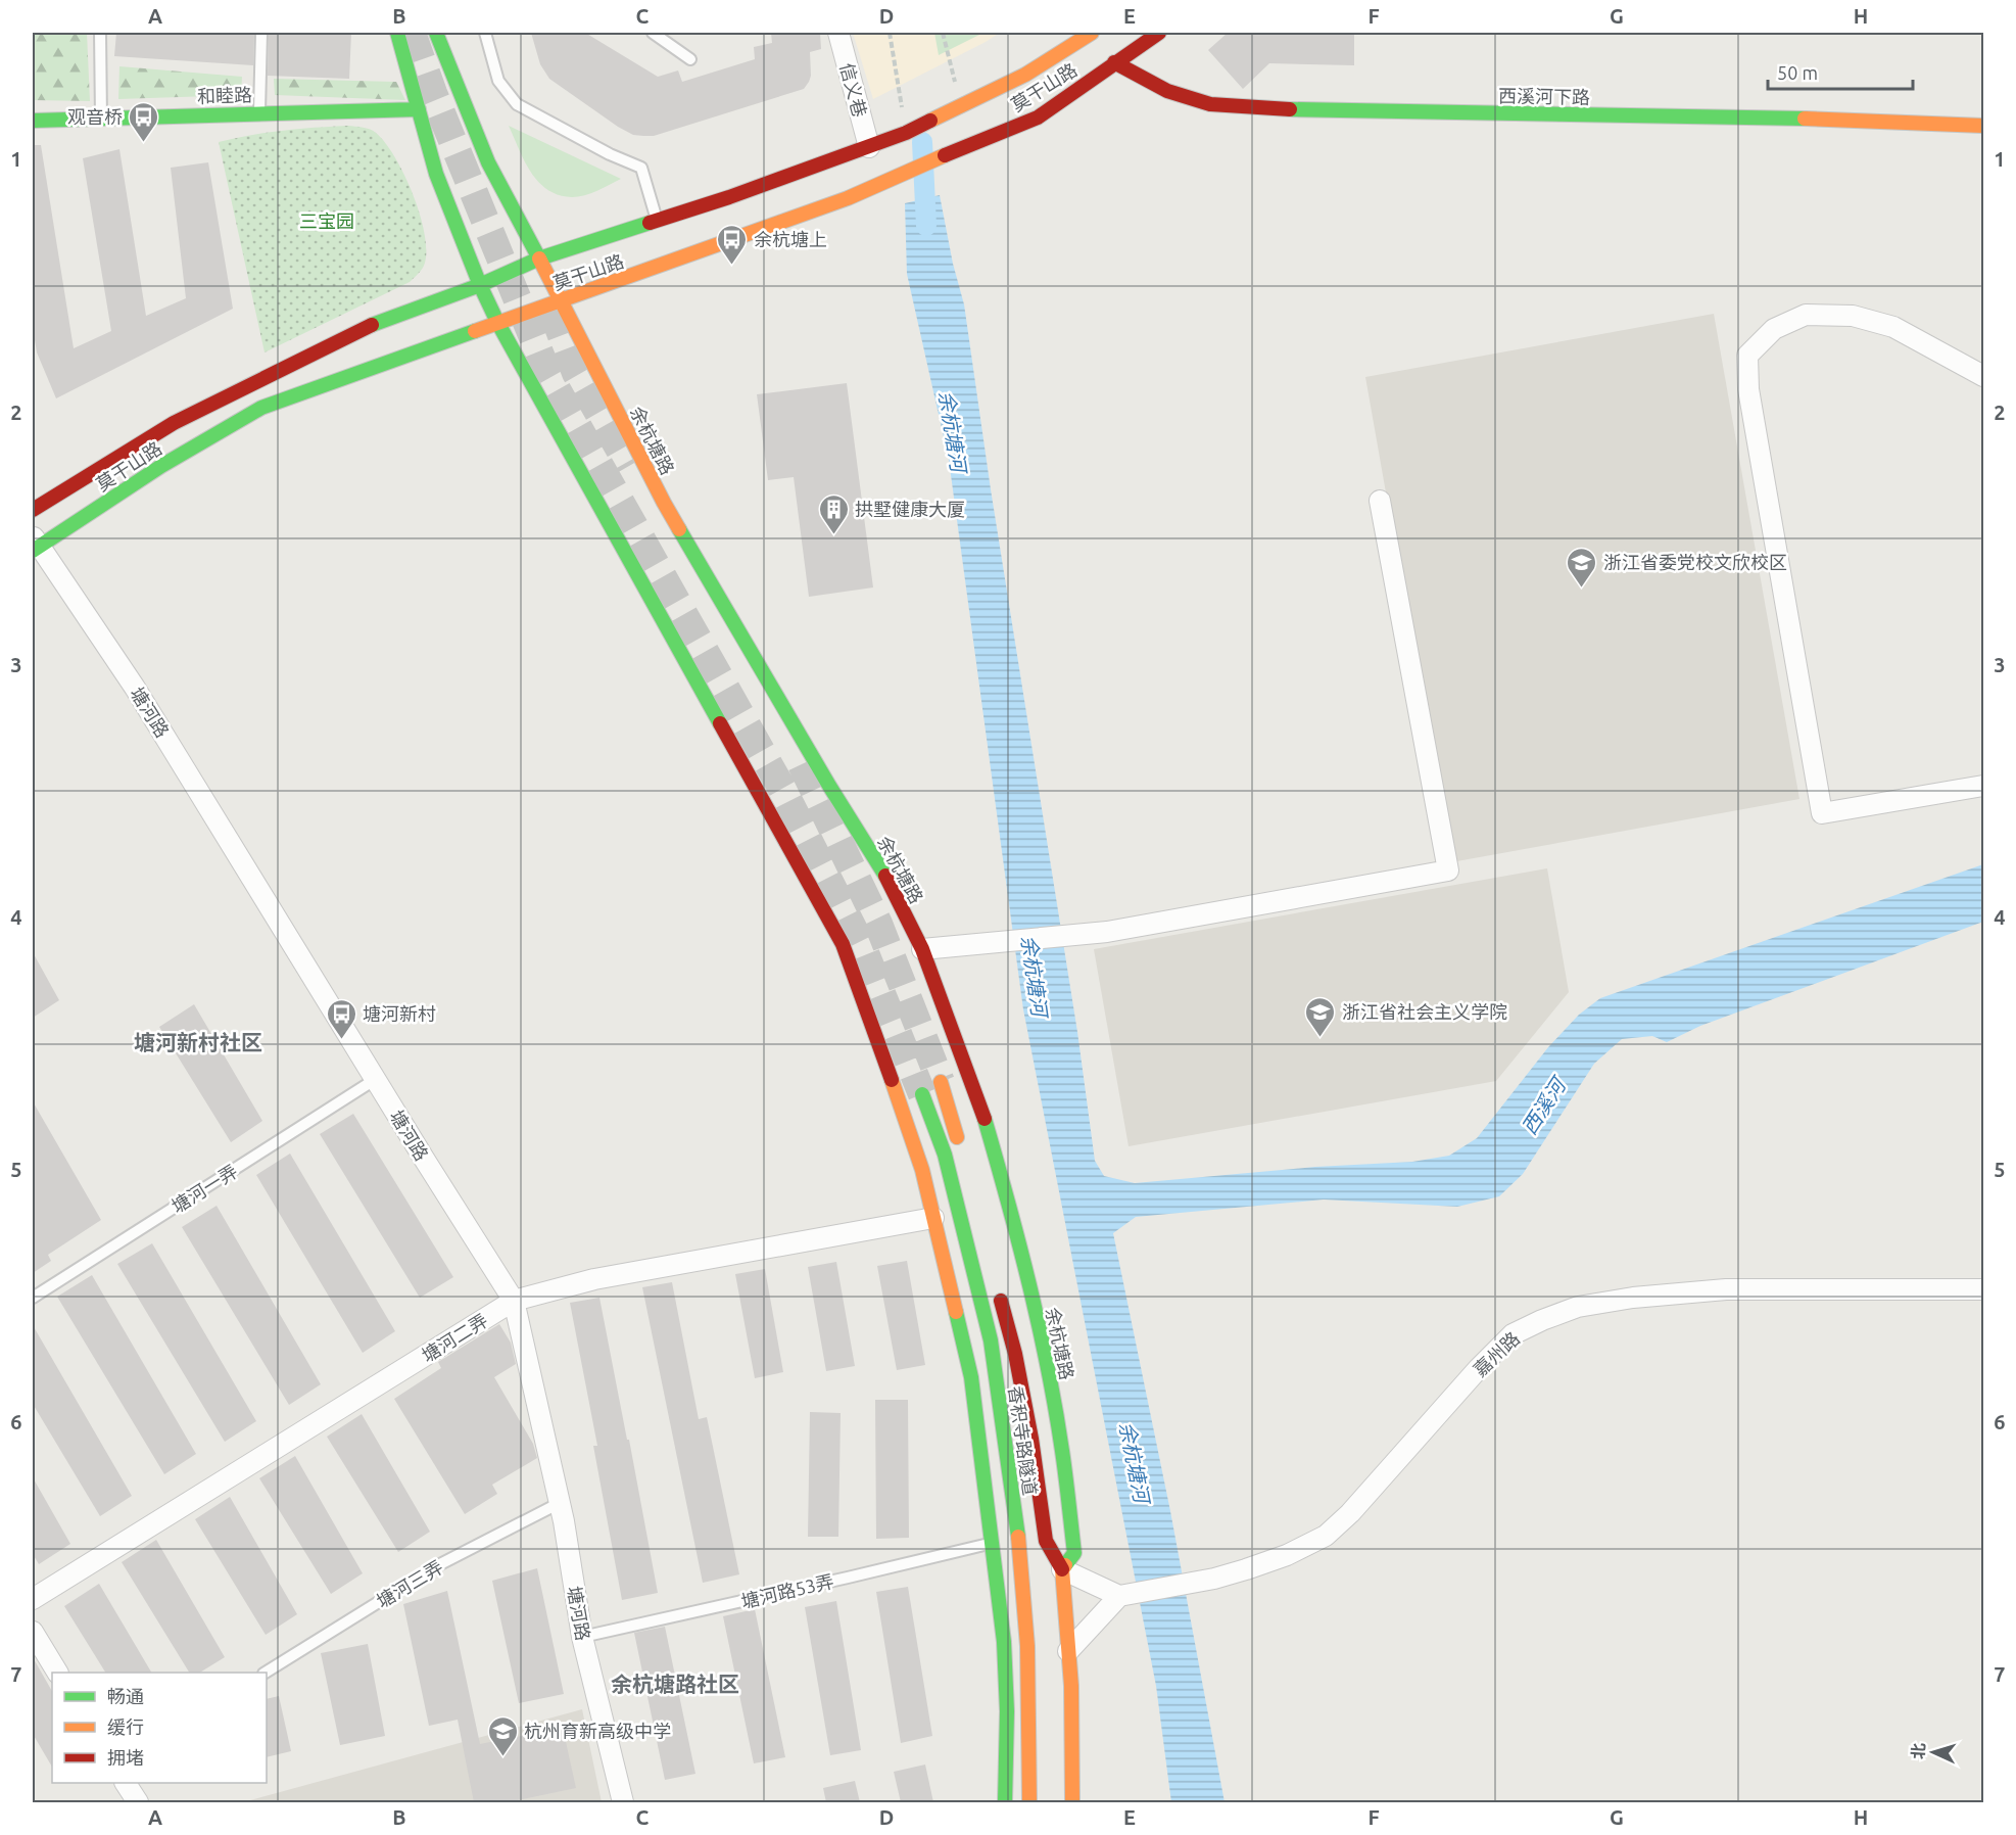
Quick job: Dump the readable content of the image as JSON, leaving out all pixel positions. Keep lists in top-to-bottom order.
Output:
{
  "streets": {
    "main road": [
      "莫干山路",
      "和睦路",
      "西溪河下路",
      "余杭塘路",
      "香积寺路隧道"
    ],
    "street": [
      "信义巷",
      "塘河路",
      "塘河二弄",
      "嘉州路"
    ],
    "lane": ["塘河一弄", "塘河三弄", "塘河路53弄"]
  },
  "crossings": [
    ["莫干山路", "信义巷"],
    ["莫干山路", "西溪河下路"],
    ["莫干山路", "余杭塘路"],
    ["莫干山路", "塘河路"],
    ["余杭塘路", "香积寺路隧道"],
    ["塘河路", "塘河一弄"],
    ["塘河路", "塘河二弄"],
    ["塘河路", "塘河三弄"],
    ["塘河路", "塘河路53弄"]
  ],
  "districts": ["塘河新村社区", "余杭塘路社区"],
  "water": ["余杭塘河", "西溪河"],
  "parks": ["三宝园"],
  "places": {
    "bus stop": ["观音桥", "余杭塘上", "塘河新村"],
    "building": ["拱墅健康大厦"],
    "school or university": ["浙江省委党校文欣校区", "浙江省社会主义学院", "杭州育新高级中学"]
  },
  "legend": ["畅通", "缓行", "拥堵"],
  "scale_bar": "50 m",
  "north": "left",
  "grid": {
    "columns": [
      "A",
      "B",
      "C",
      "D",
      "E",
      "F",
      "G",
      "H"
    ],
    "rows": [
      "1",
      "2",
      "3",
      "4",
      "5",
      "6",
      "7"
    ]
  }
}
